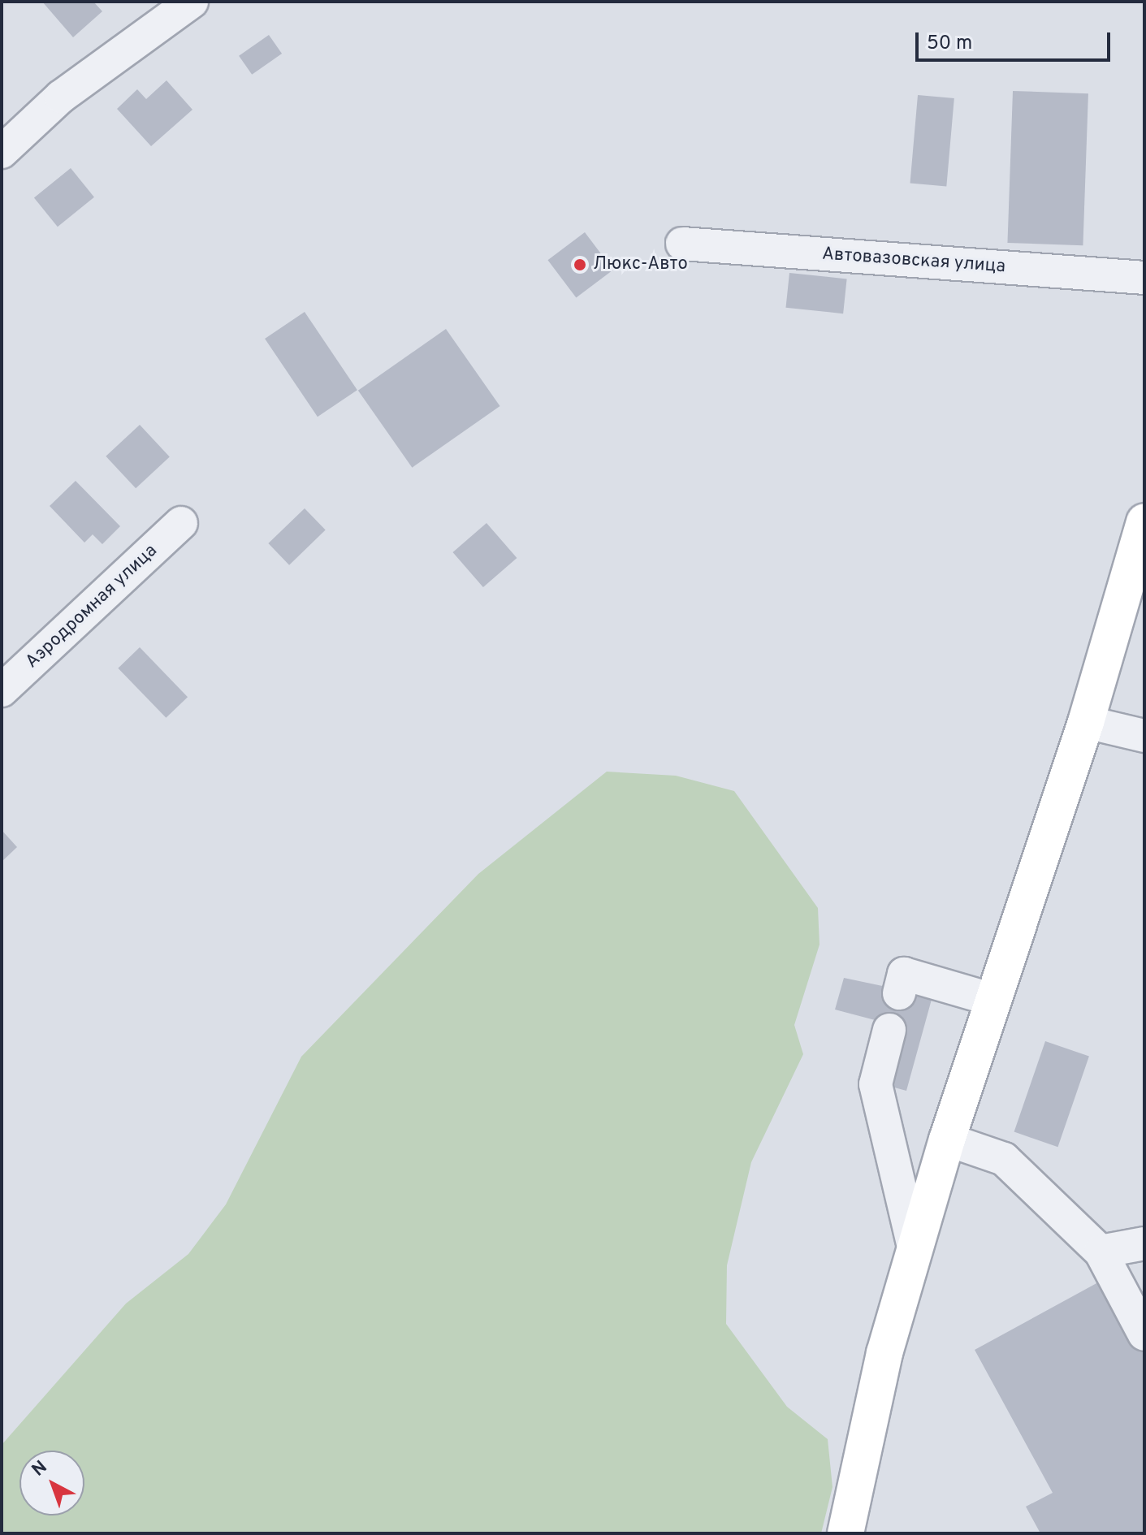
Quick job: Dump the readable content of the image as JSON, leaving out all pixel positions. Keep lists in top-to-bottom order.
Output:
{
  "streets": {
    "street": ["Автовазовская улица", "Аэродромная улица"]
  },
  "places": ["Люкс-Авто"],
  "scale_bar": "50 m",
  "north": "top left"
}
